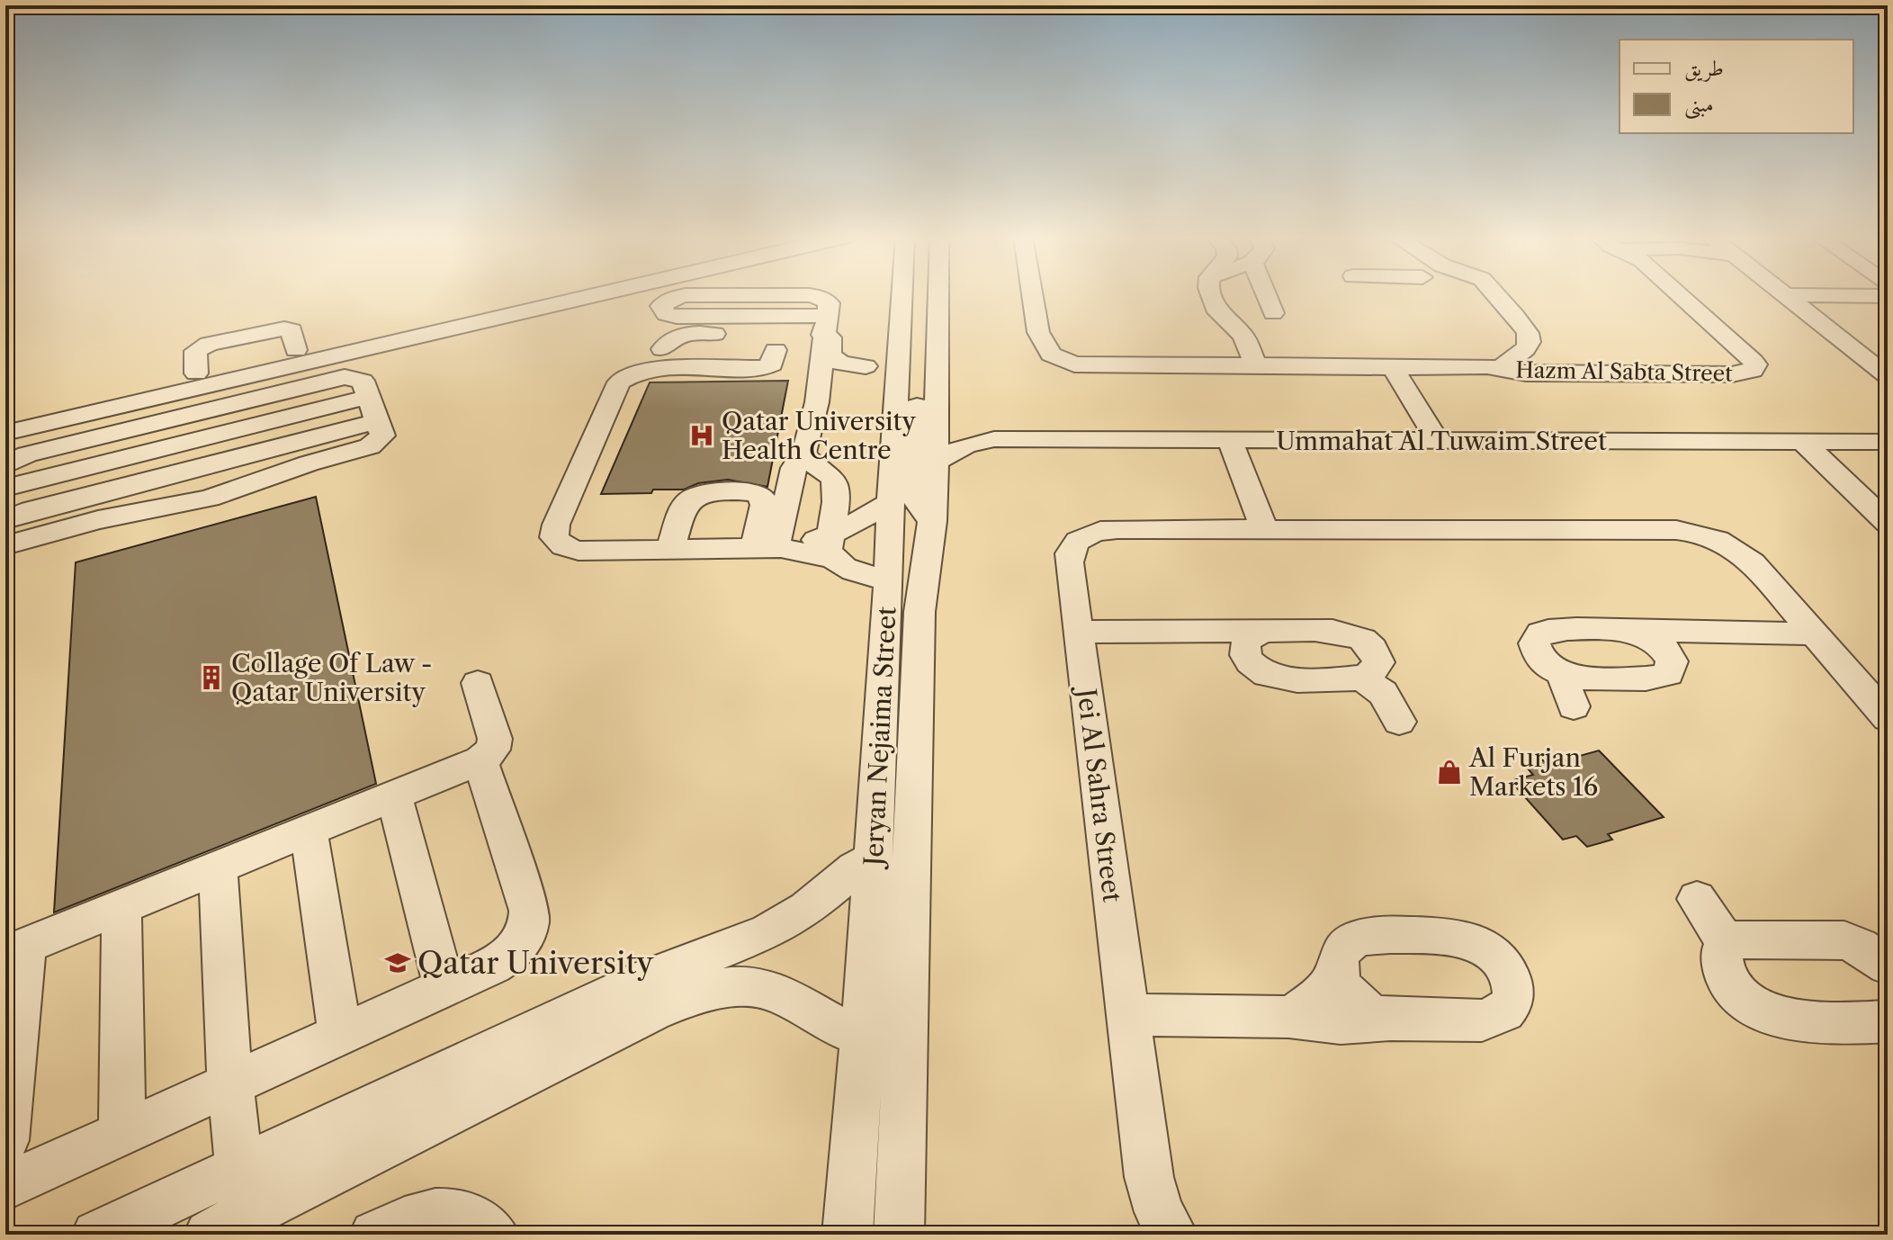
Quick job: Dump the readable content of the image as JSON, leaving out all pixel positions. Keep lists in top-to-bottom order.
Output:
{
  "streets": {
    "street": [
      "Hazm Al Sabta Street",
      "Ummahat Al Tuwaim Street",
      "Jeryan Nejaima Street",
      "Jei Al Sahra Street"
    ]
  },
  "crossings": [
    ["Ummahat Al Tuwaim Street", "Jeryan Nejaima Street"]
  ],
  "places": {
    "hospital": ["Qatar University Health Centre"],
    "building": ["Collage Of Law - Qatar University"],
    "shop": ["Al Furjan Markets 16"],
    "school or university": ["Qatar University"]
  },
  "legend": ["طريق", "مبنى"]
}
